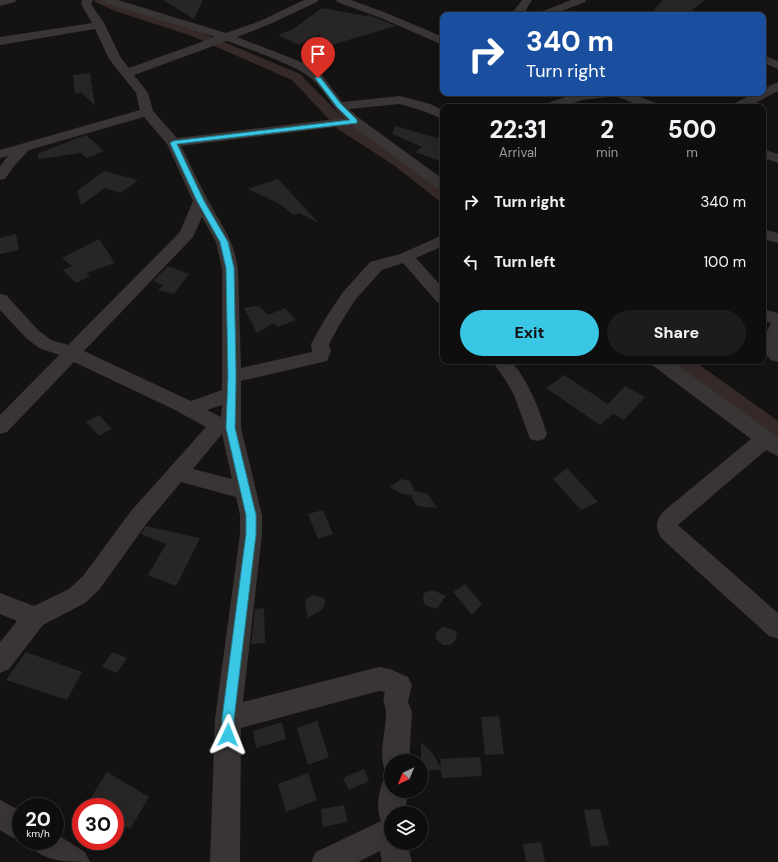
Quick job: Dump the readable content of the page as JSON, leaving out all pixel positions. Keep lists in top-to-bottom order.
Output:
{
  "north": "bottom left",
  "page": {
    "turn": ["340 m", "Turn right"],
    "eta": [
      "22:31",
      "Arrival",
      "2",
      "min",
      "500",
      "m"
    ],
    "list": [
      {
        "name": "Turn right",
        "value": "340 m"
      },
      {
        "name": "Turn left",
        "value": "100 m"
      }
    ],
    "buttons": ["Exit", "Share"],
    "speed": "20 km/h",
    "limit": "30"
  }
}
